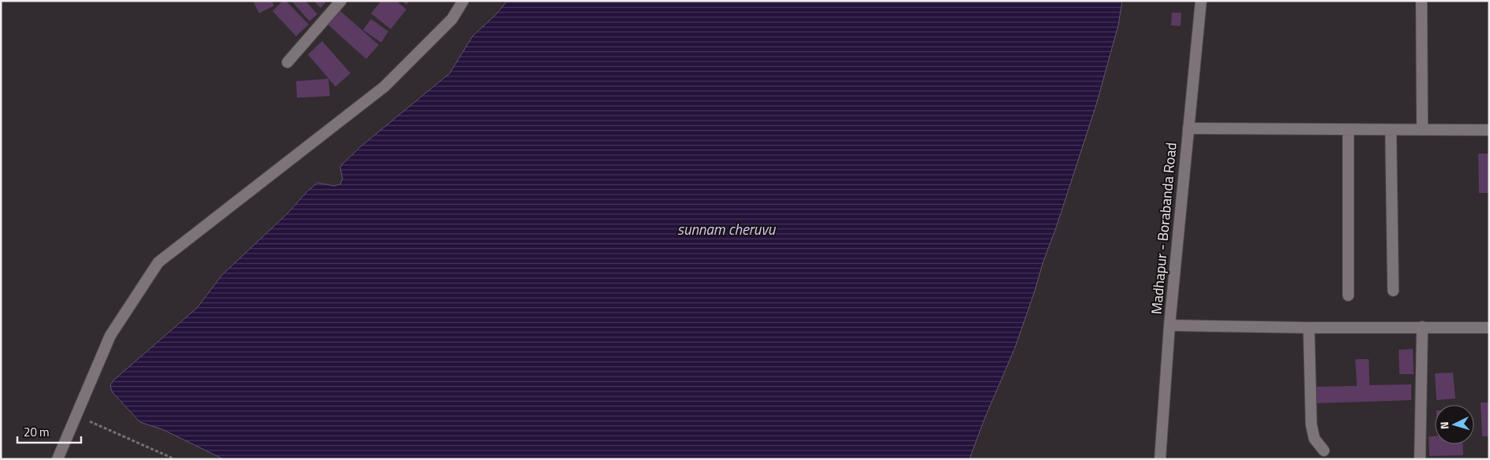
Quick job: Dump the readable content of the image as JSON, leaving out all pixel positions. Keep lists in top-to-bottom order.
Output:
{
  "streets": {
    "street": ["Madhapur - Borabanda Road"]
  },
  "water": ["sunnam cheruvu"],
  "scale_bar": "20 m",
  "north": "left"
}
